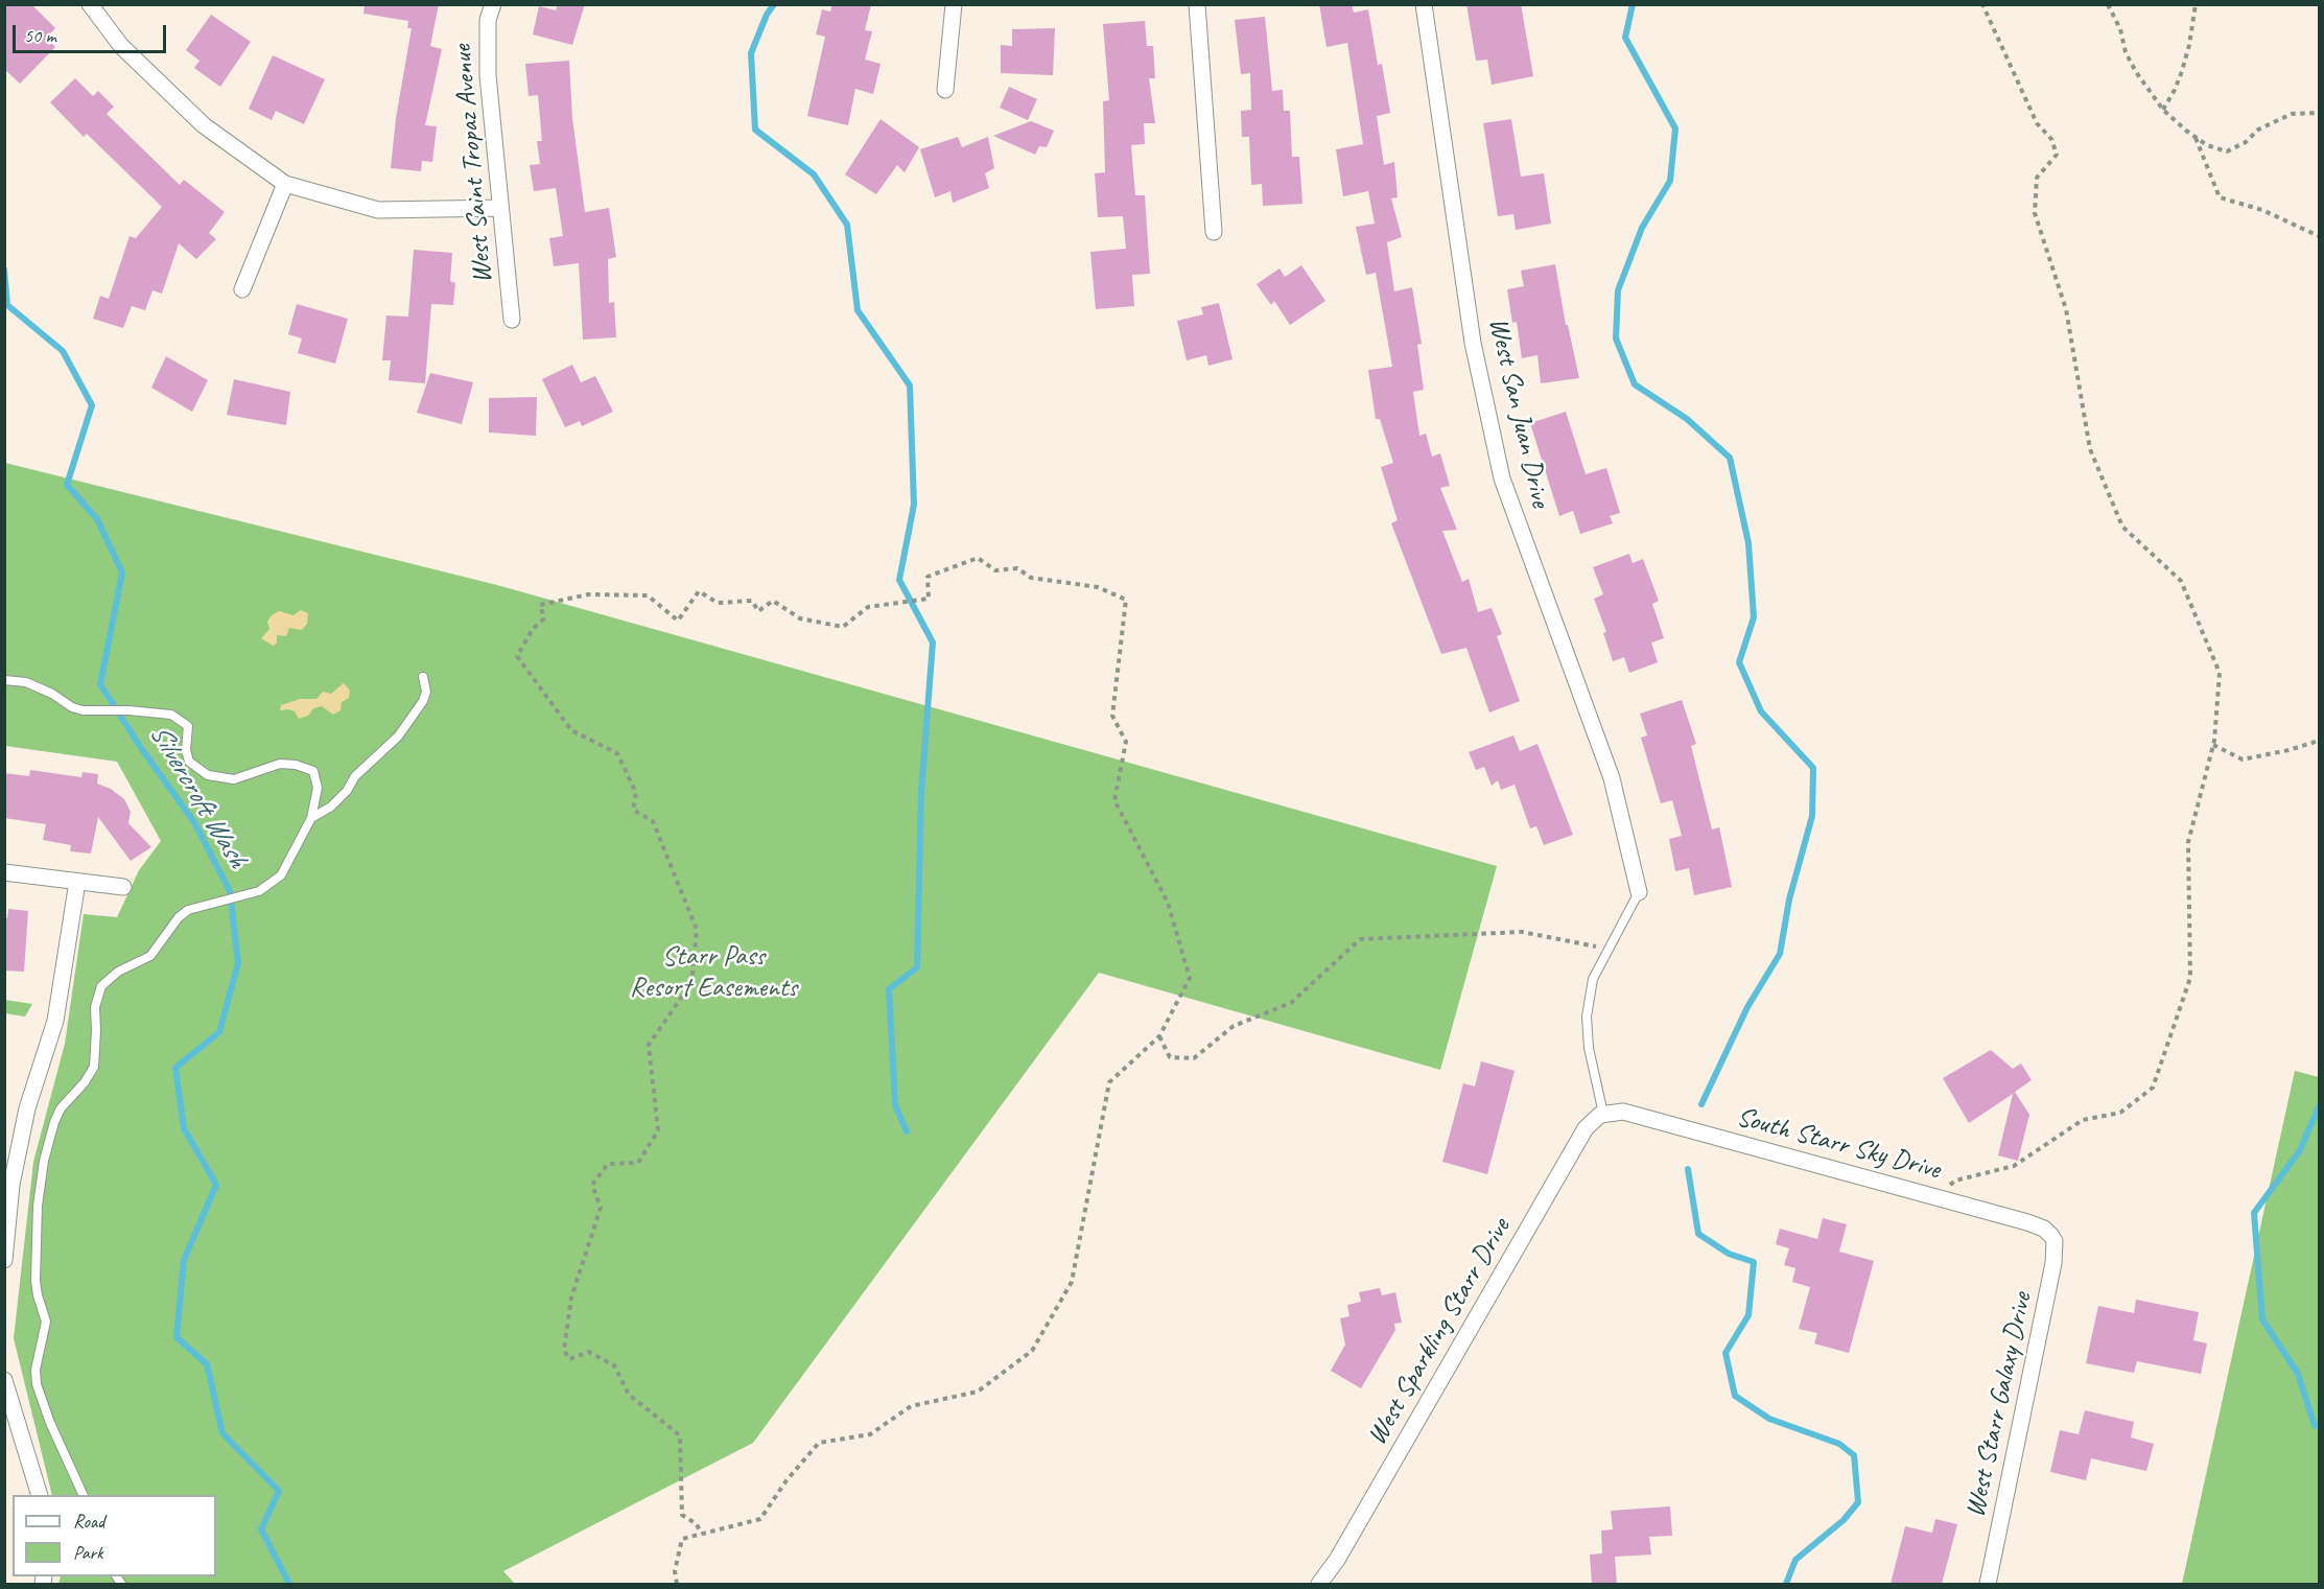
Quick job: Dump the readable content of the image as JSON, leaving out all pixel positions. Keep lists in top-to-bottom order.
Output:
{
  "streets": {
    "street": [
      "West Saint Tropaz Avenue",
      "West San Juan Drive",
      "South Starr Sky Drive",
      "West Sparkling Starr Drive",
      "West Starr Galaxy Drive"
    ]
  },
  "crossings": [
    ["South Starr Sky Drive", "West Sparkling Starr Drive"],
    ["South Starr Sky Drive", "West Starr Galaxy Drive"]
  ],
  "water": ["Silvercroft Wash"],
  "parks": ["Starr Pass Resort Easements"],
  "legend": ["Road", "Park"],
  "scale_bar": "50 m"
}
